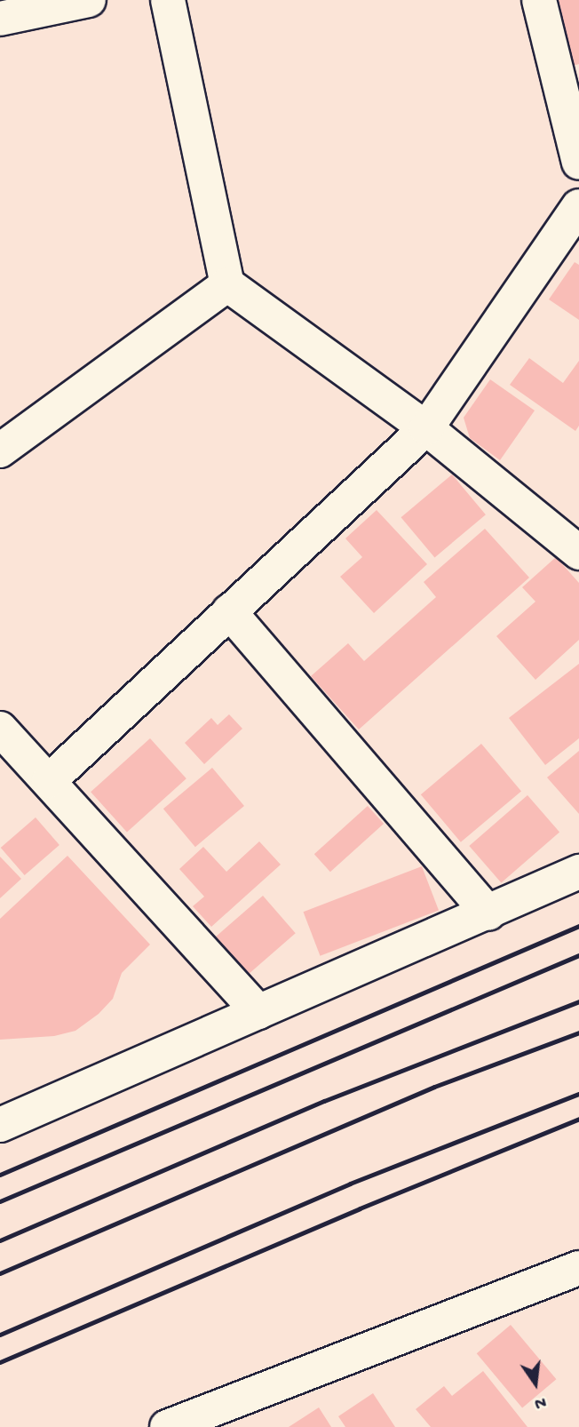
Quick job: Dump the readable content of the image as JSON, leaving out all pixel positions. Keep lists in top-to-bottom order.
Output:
{
  "north": "bottom"
}
